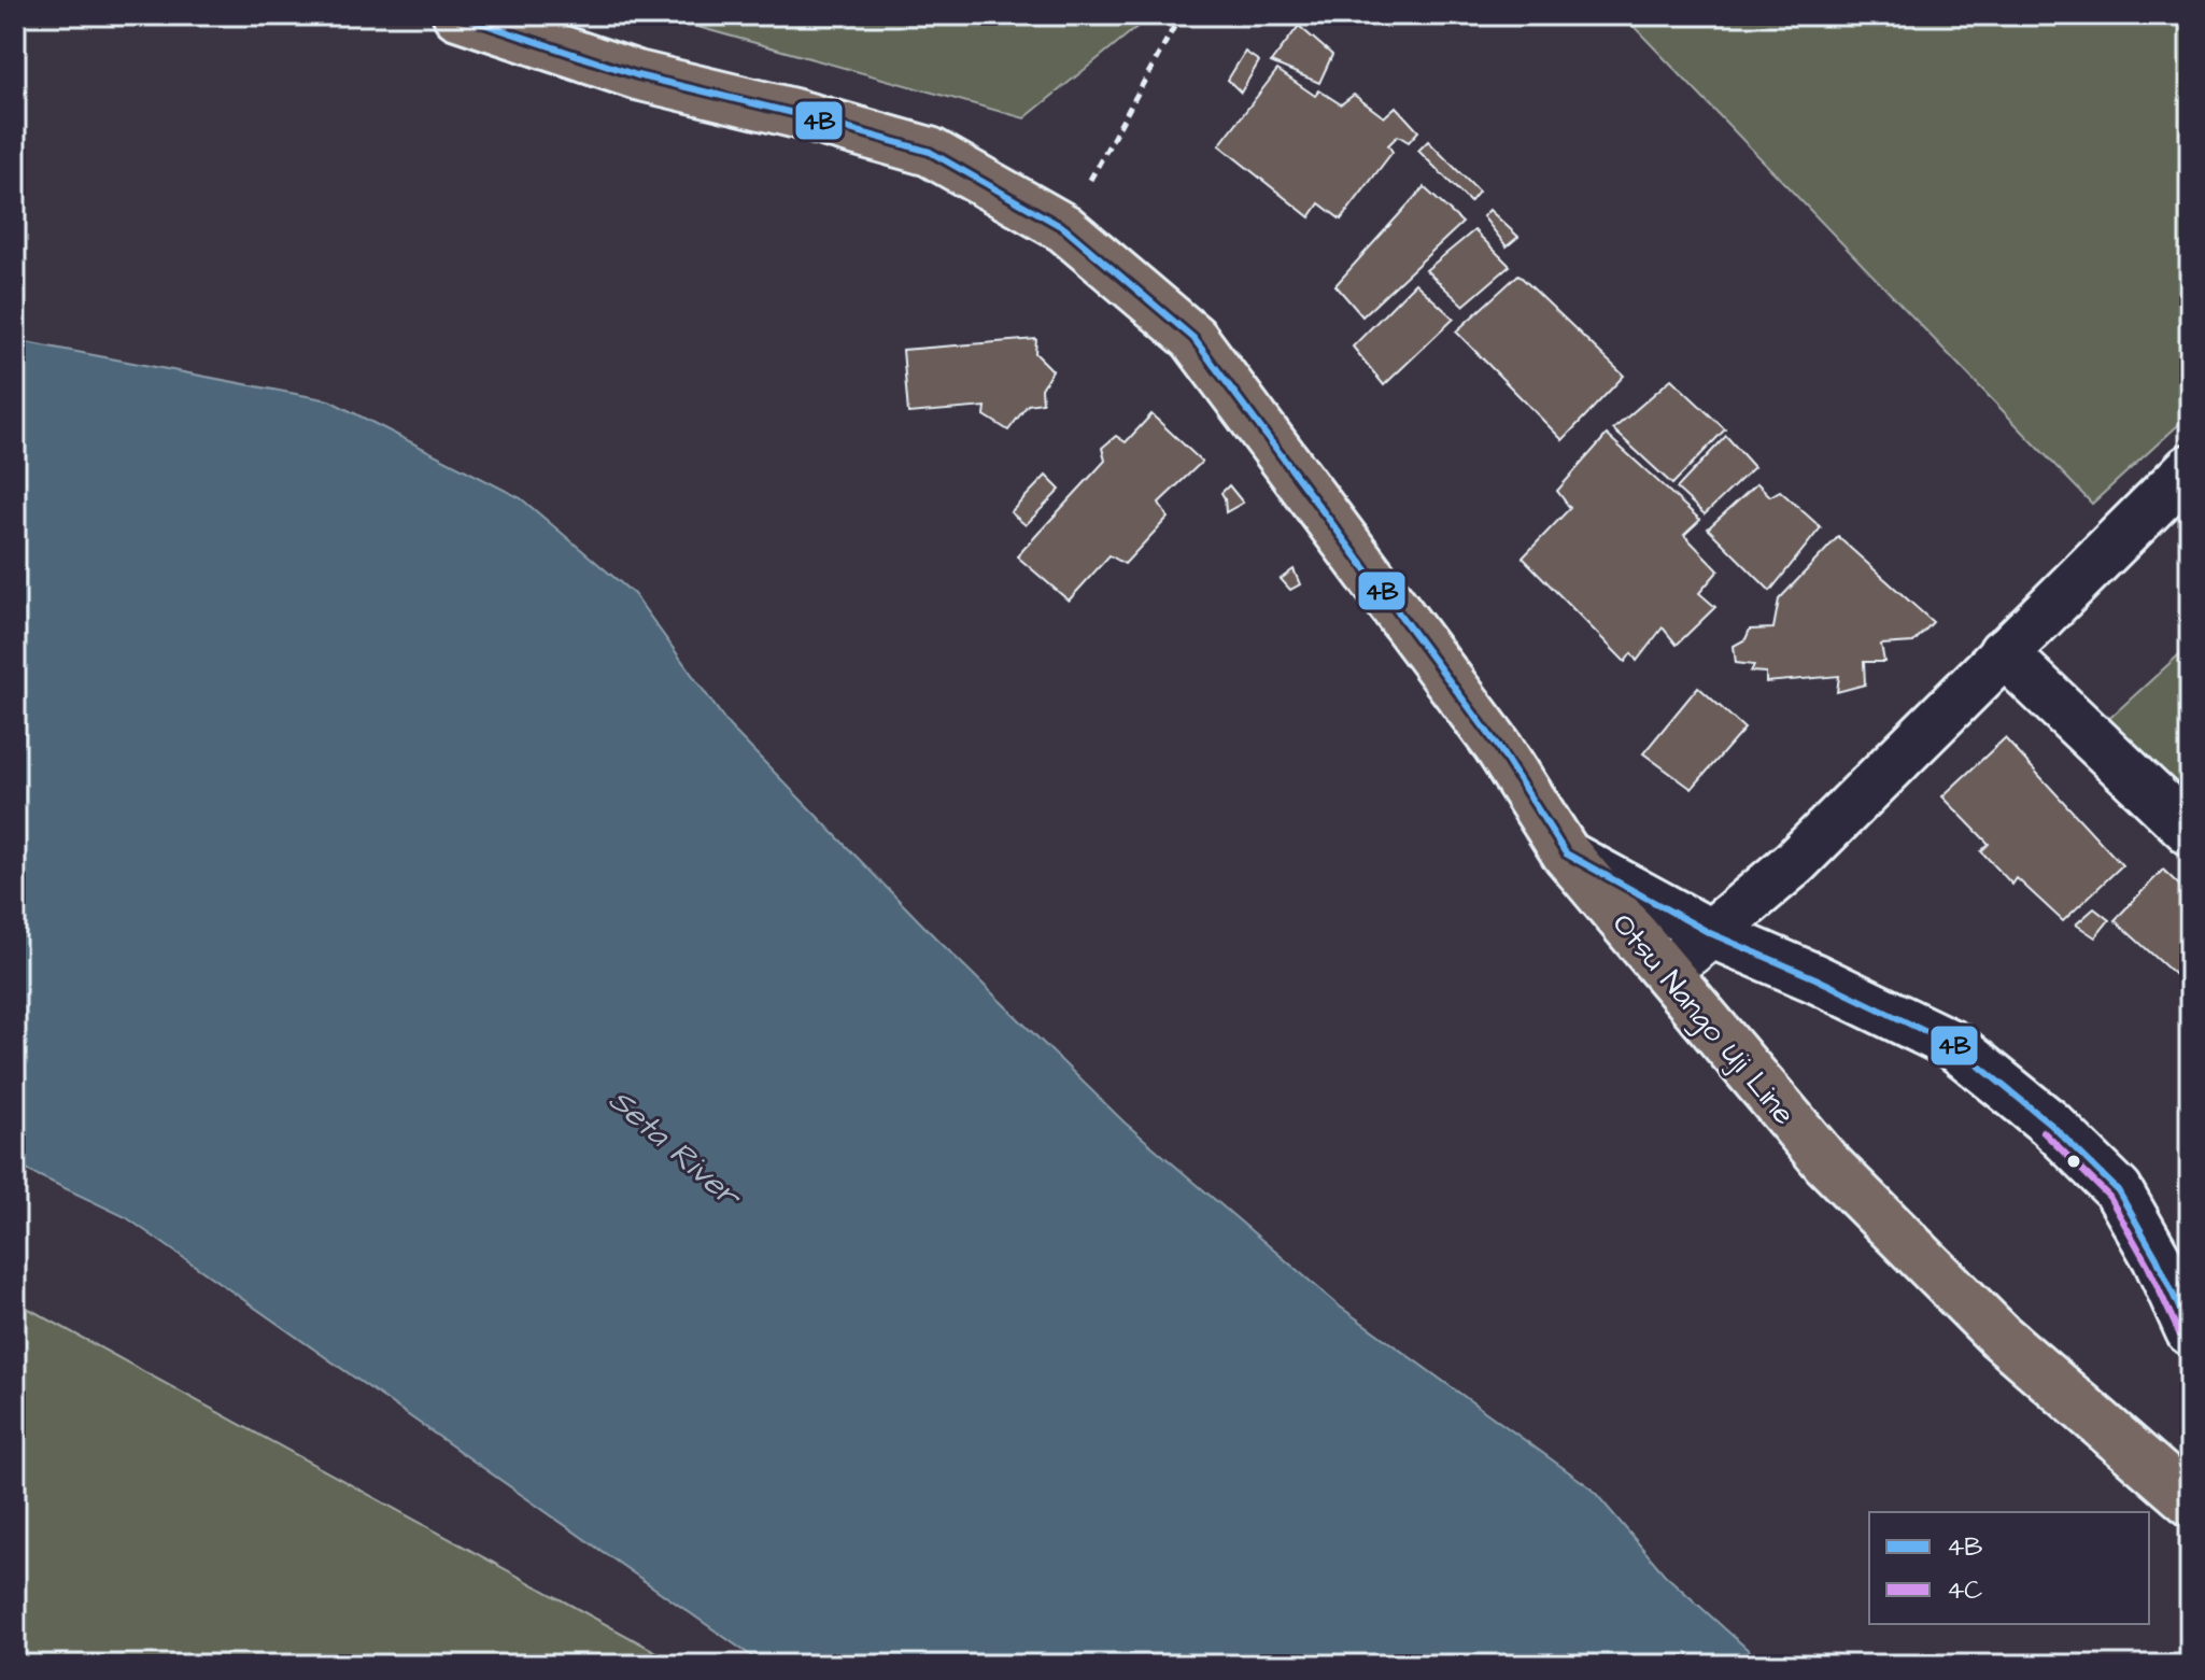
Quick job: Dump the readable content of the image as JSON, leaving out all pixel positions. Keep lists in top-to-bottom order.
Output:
{
  "streets": {
    "main road": ["Otsu Nango Uji Line"]
  },
  "water": ["Seta River"],
  "lines": ["transit line 4B", "transit line 4C"],
  "legend": ["4B", "4C"]
}
